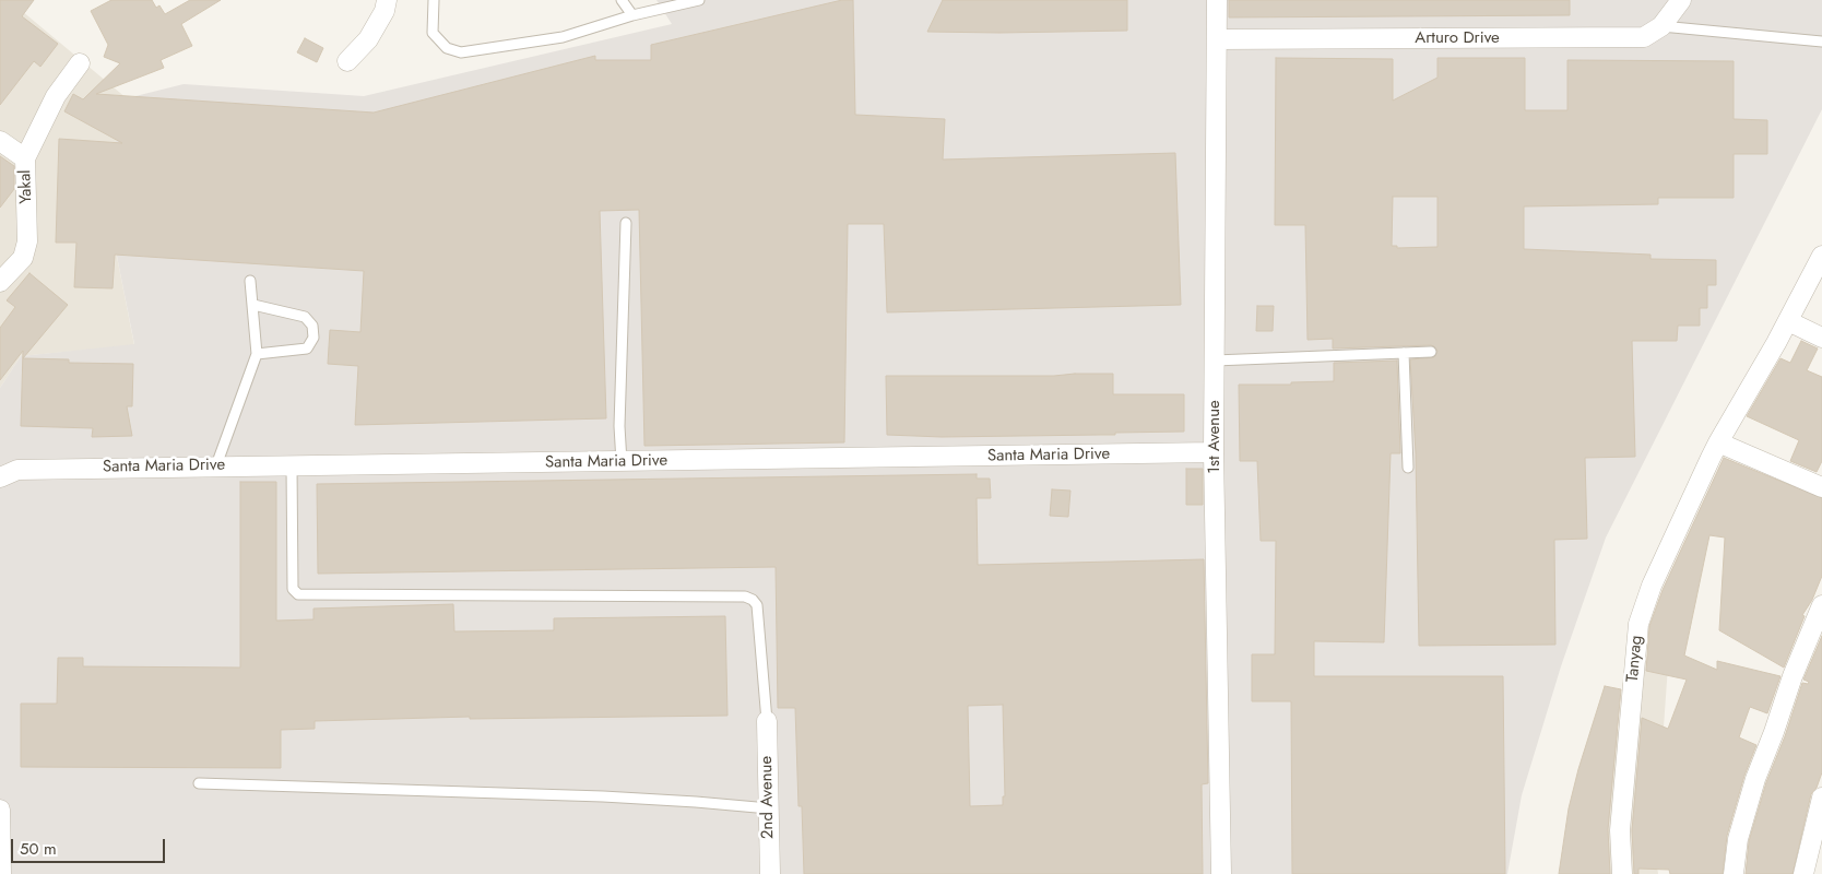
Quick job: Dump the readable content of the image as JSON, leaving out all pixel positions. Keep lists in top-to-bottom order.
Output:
{
  "streets": {
    "street": [
      "Arturo Drive",
      "Yakal",
      "1st Avenue",
      "Santa Maria Drive",
      "Tanyag",
      "2nd Avenue"
    ]
  },
  "crossings": [
    ["Arturo Drive", "1st Avenue"],
    ["1st Avenue", "Santa Maria Drive"]
  ],
  "scale_bar": "50 m"
}
